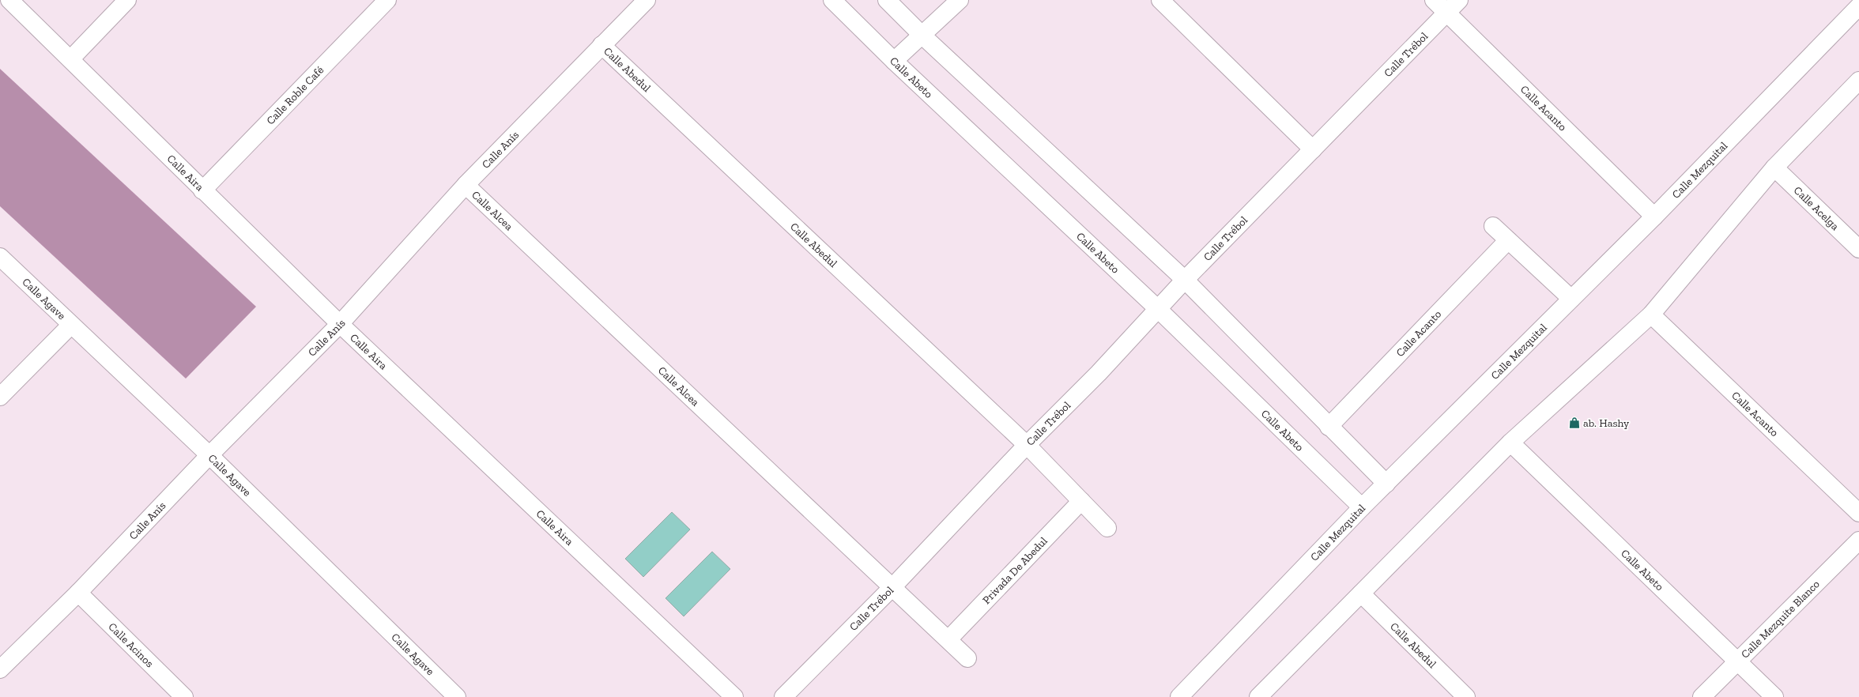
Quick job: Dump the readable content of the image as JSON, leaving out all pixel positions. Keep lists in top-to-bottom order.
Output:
{
  "streets": {
    "street": [
      "Calle Trébol",
      "Calle Abedul",
      "Calle Abeto",
      "Calle Roble Café",
      "Calle Acanto",
      "Calle Anís",
      "Calle Mezquital",
      "Calle Aira",
      "Calle Acelga",
      "Calle Alcea",
      "Calle Agave",
      "Privada De Abedul",
      "Calle Mezquite Blanco",
      "Calle Acinos"
    ]
  },
  "crossings": [
    ["Calle Trébol", "Calle Abedul"],
    ["Calle Trébol", "Calle Abeto"],
    ["Calle Trébol", "Calle Acanto"],
    ["Calle Trébol", "Calle Alcea"],
    ["Calle Abedul", "Calle Anís"],
    ["Calle Abeto", "Calle Mezquital"],
    ["Calle Abeto", "Calle Mezquite Blanco"],
    ["Calle Roble Café", "Calle Aira"],
    ["Calle Acanto", "Calle Mezquital"],
    ["Calle Anís", "Calle Aira"],
    ["Calle Anís", "Calle Alcea"],
    ["Calle Anís", "Calle Agave"],
    ["Calle Anís", "Calle Acinos"]
  ],
  "places": {
    "shop": ["ab. Hashy"]
  }
}
